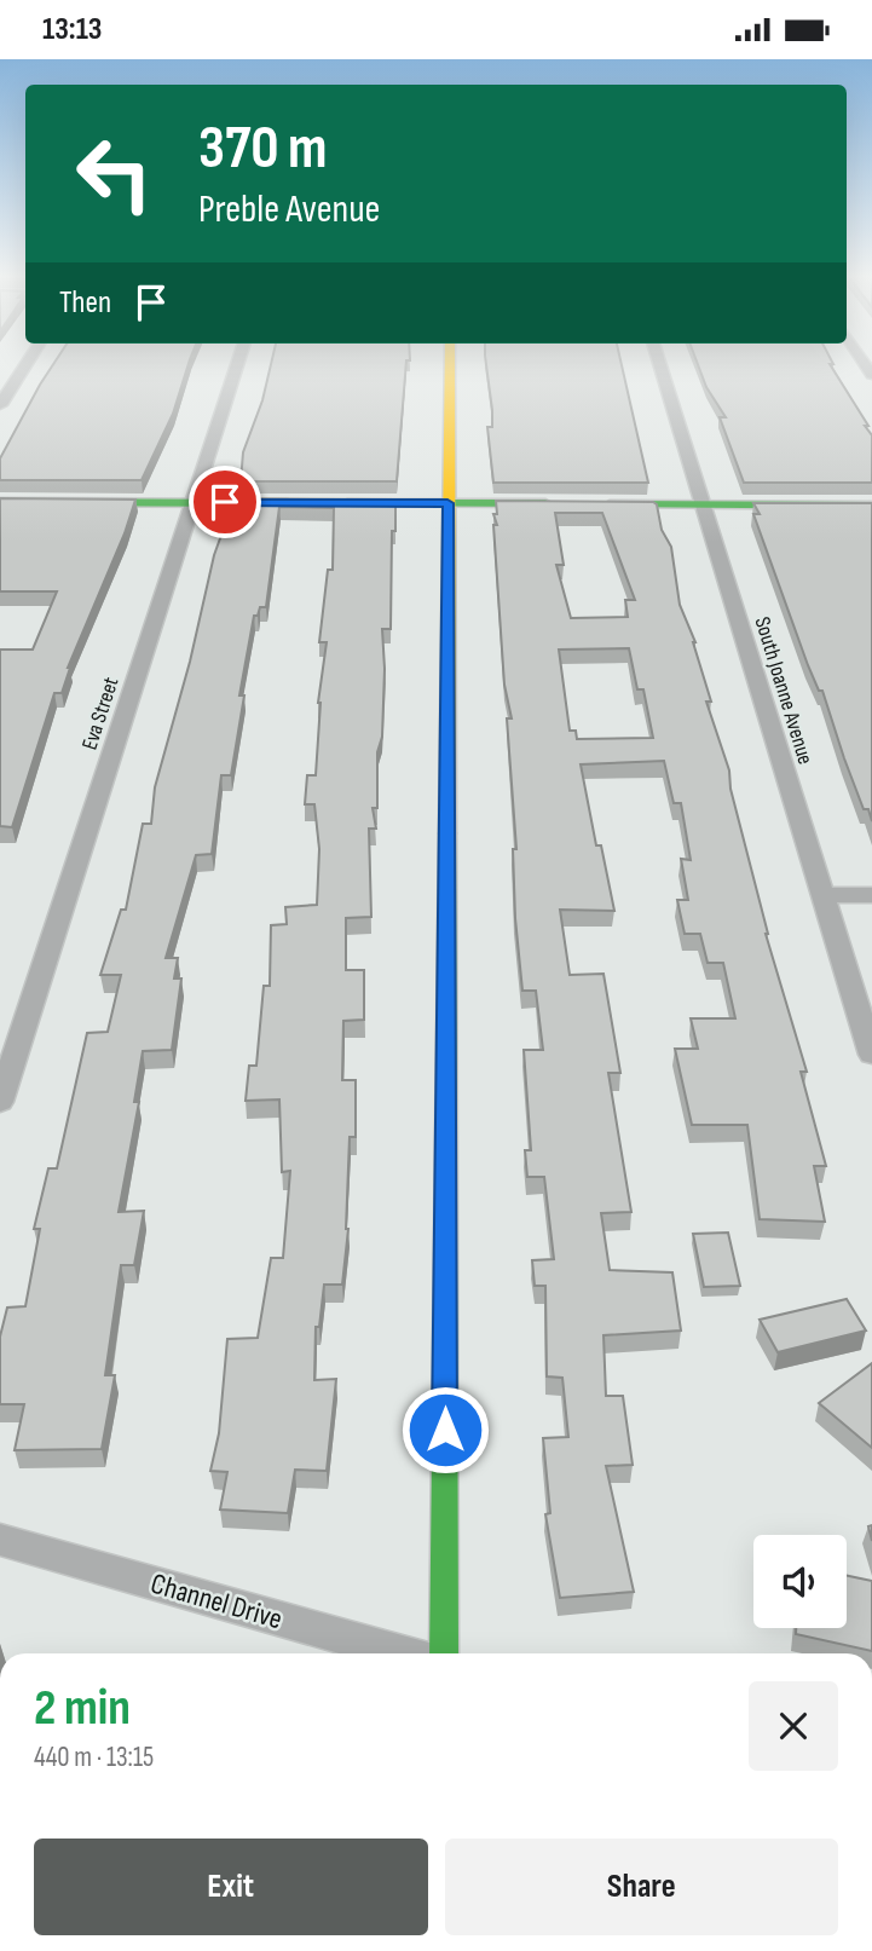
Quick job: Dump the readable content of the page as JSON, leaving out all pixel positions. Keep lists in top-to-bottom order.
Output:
{
  "streets": {
    "street": ["South Joanne Avenue", "Eva Street", "Channel Drive"]
  },
  "page": {
    "status": "13:13",
    "turn": ["370 m", "Preble Avenue"],
    "then": "Then",
    "heading": ["2 min", "440 m · 13:15"],
    "buttons": ["Exit", "Share"]
  }
}
